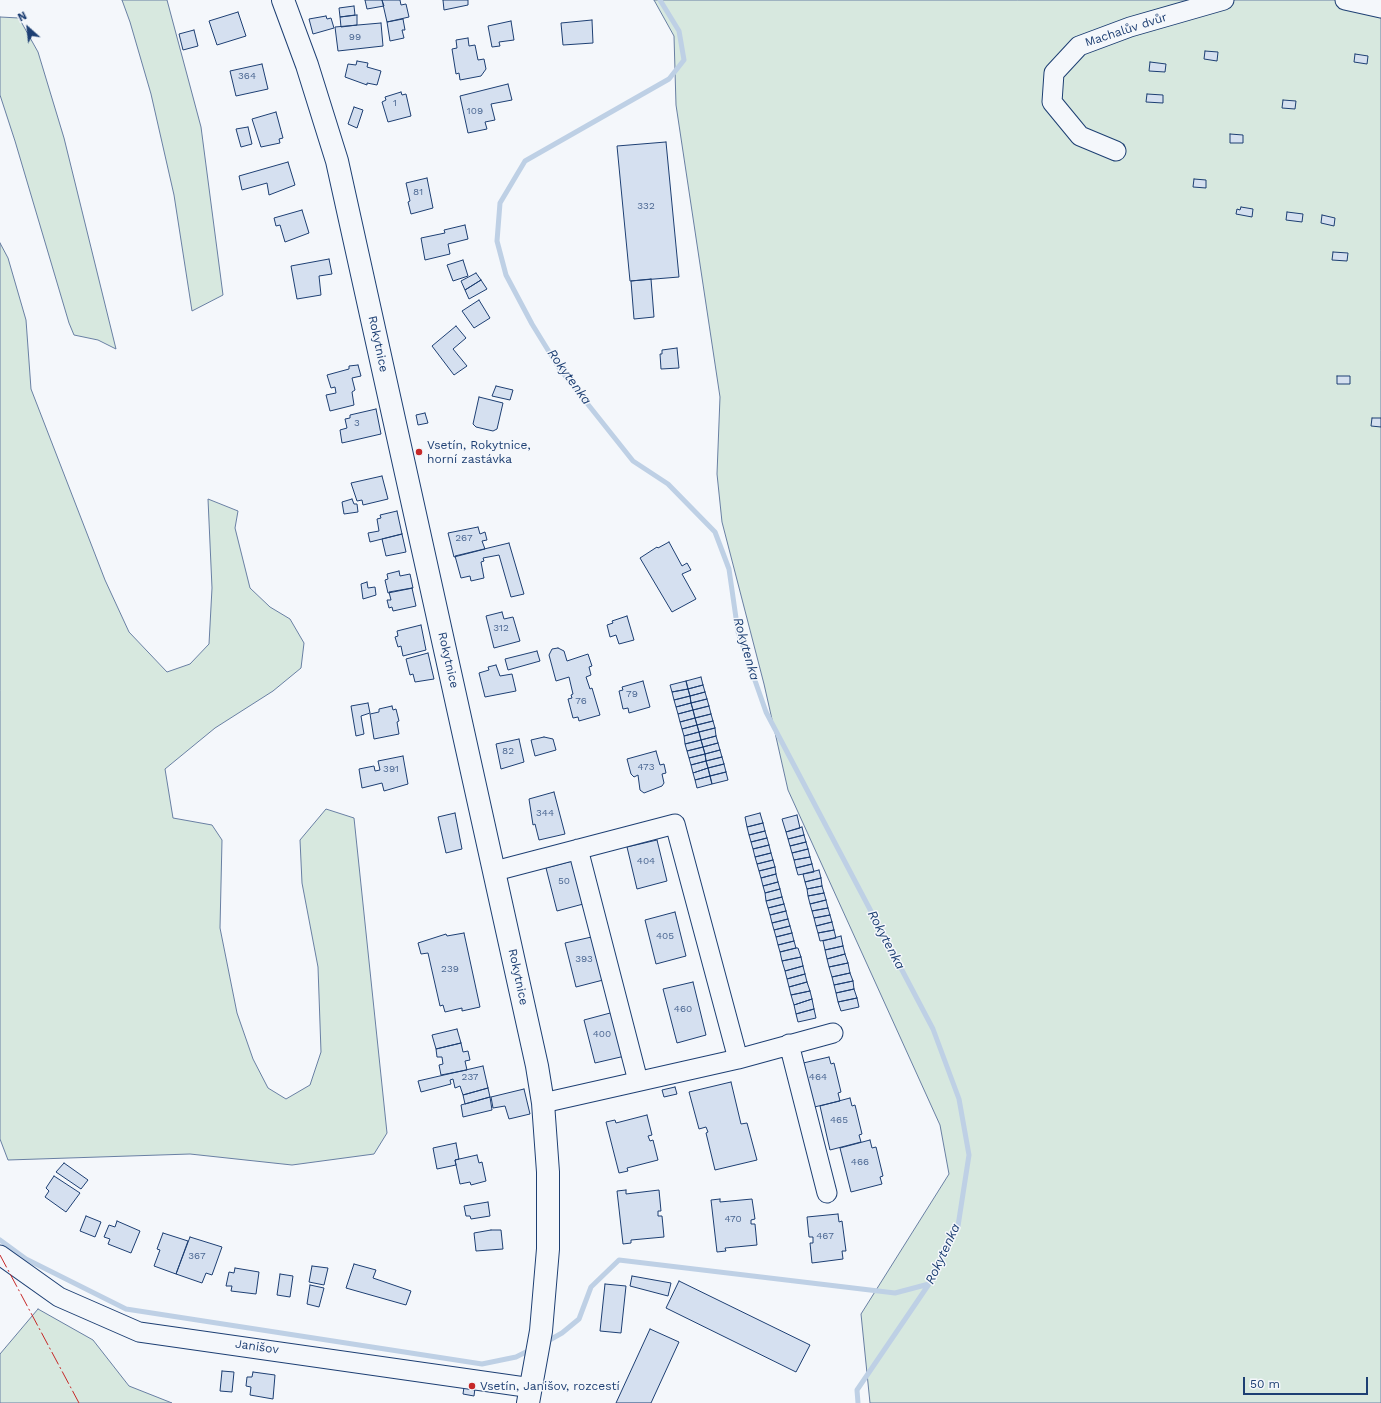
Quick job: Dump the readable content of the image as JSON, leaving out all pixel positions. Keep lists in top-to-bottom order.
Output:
{
  "streets": {
    "main road": ["Rokytnice"],
    "street": ["Machalův dvůr", "Janišov"]
  },
  "crossings": [
    ["Rokytnice", "Janišov"]
  ],
  "water": ["Rokytenka"],
  "places": ["Vsetín, Rokytnice, horní zastávka", "Vsetín, Janišov, rozcestí"],
  "house_numbers": [
    "99",
    "364",
    "1",
    "109",
    "81",
    "332",
    "3",
    "267",
    "312",
    "79",
    "76",
    "82",
    "473",
    "391",
    "344",
    "404",
    "50",
    "405",
    "393",
    "239",
    "460",
    "400",
    "237",
    "464",
    "465",
    "466",
    "470",
    "467",
    "367"
  ],
  "scale_bar": "50 m",
  "north": "top left"
}
